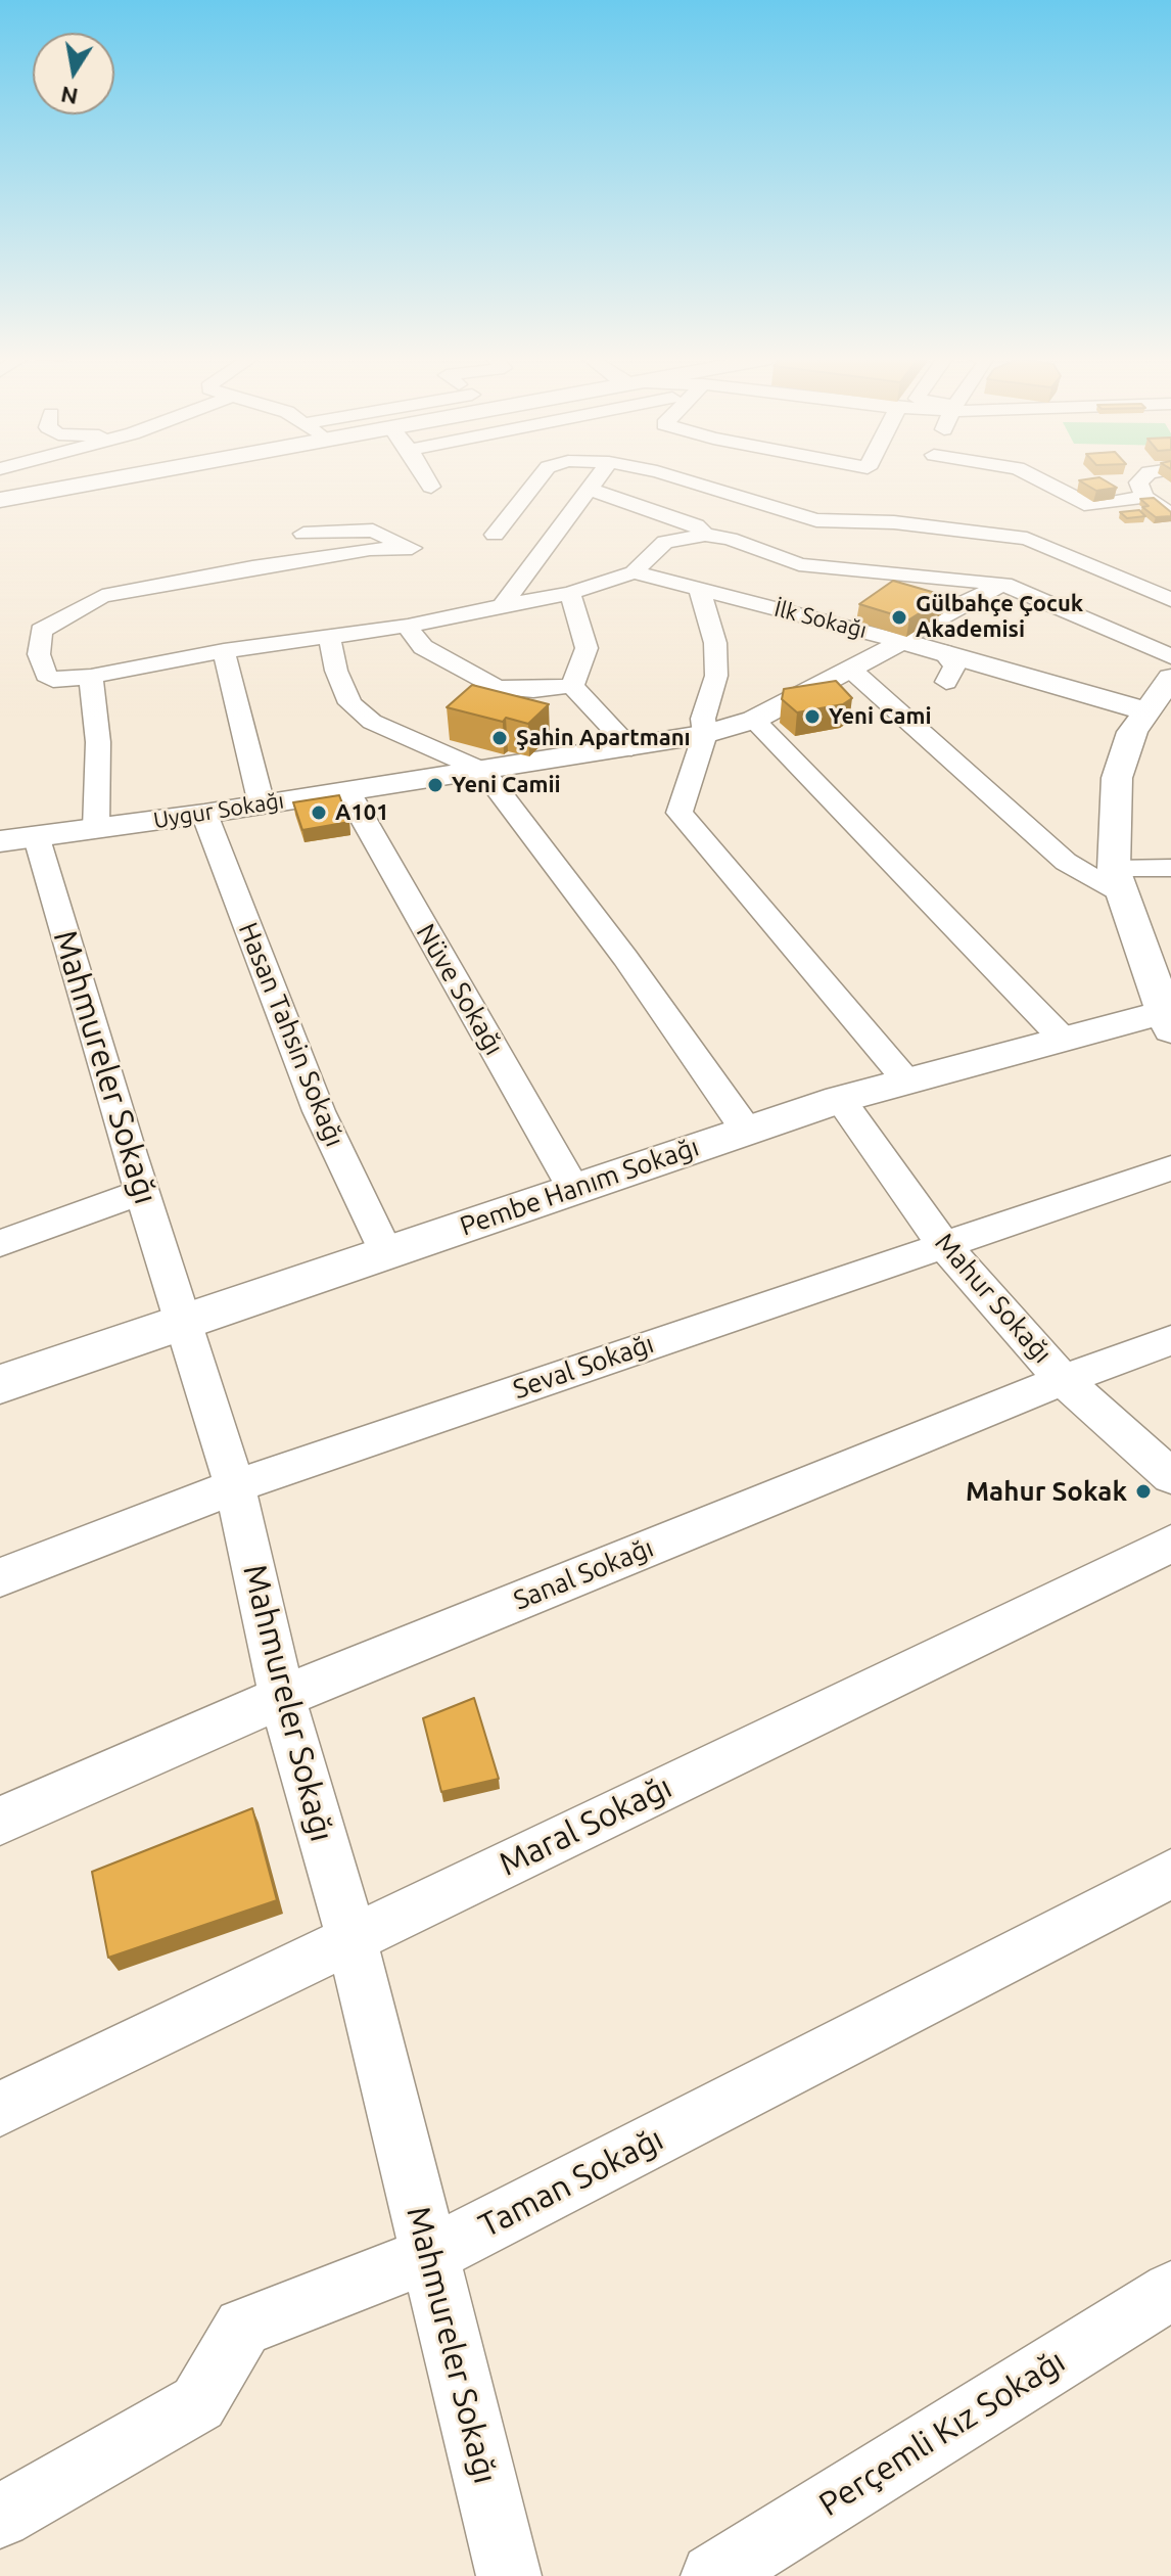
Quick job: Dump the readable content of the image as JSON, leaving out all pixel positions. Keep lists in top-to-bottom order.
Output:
{
  "streets": {
    "street": [
      "İlk Sokağı",
      "Uygur Sokağı",
      "Nüve Sokağı",
      "Hasan Tahsin Sokağı",
      "Mahmureler Sokağı",
      "Pembe Hanım Sokağı",
      "Mahur Sokağı",
      "Seval Sokağı",
      "Sanal Sokağı",
      "Maral Sokağı",
      "Taman Sokağı",
      "Perçemli Kız Sokağı"
    ]
  },
  "crossings": [
    ["İlk Sokağı", "Uygur Sokağı"],
    ["Uygur Sokağı", "Nüve Sokağı"],
    ["Uygur Sokağı", "Hasan Tahsin Sokağı"],
    ["Uygur Sokağı", "Mahmureler Sokağı"],
    ["Nüve Sokağı", "Pembe Hanım Sokağı"],
    ["Hasan Tahsin Sokağı", "Pembe Hanım Sokağı"],
    ["Mahmureler Sokağı", "Pembe Hanım Sokağı"],
    ["Mahmureler Sokağı", "Seval Sokağı"],
    ["Mahmureler Sokağı", "Sanal Sokağı"],
    ["Mahmureler Sokağı", "Maral Sokağı"],
    ["Mahmureler Sokağı", "Taman Sokağı"],
    ["Pembe Hanım Sokağı", "Mahur Sokağı"],
    ["Mahur Sokağı", "Seval Sokağı"],
    ["Mahur Sokağı", "Sanal Sokağı"]
  ],
  "places": [
    "Gülbahçe Çocuk Akademisi",
    "Yeni Cami",
    "Şahin Apartmanı",
    "Yeni Camii",
    "A101",
    "Mahur Sokak"
  ],
  "north": "bottom"
}
